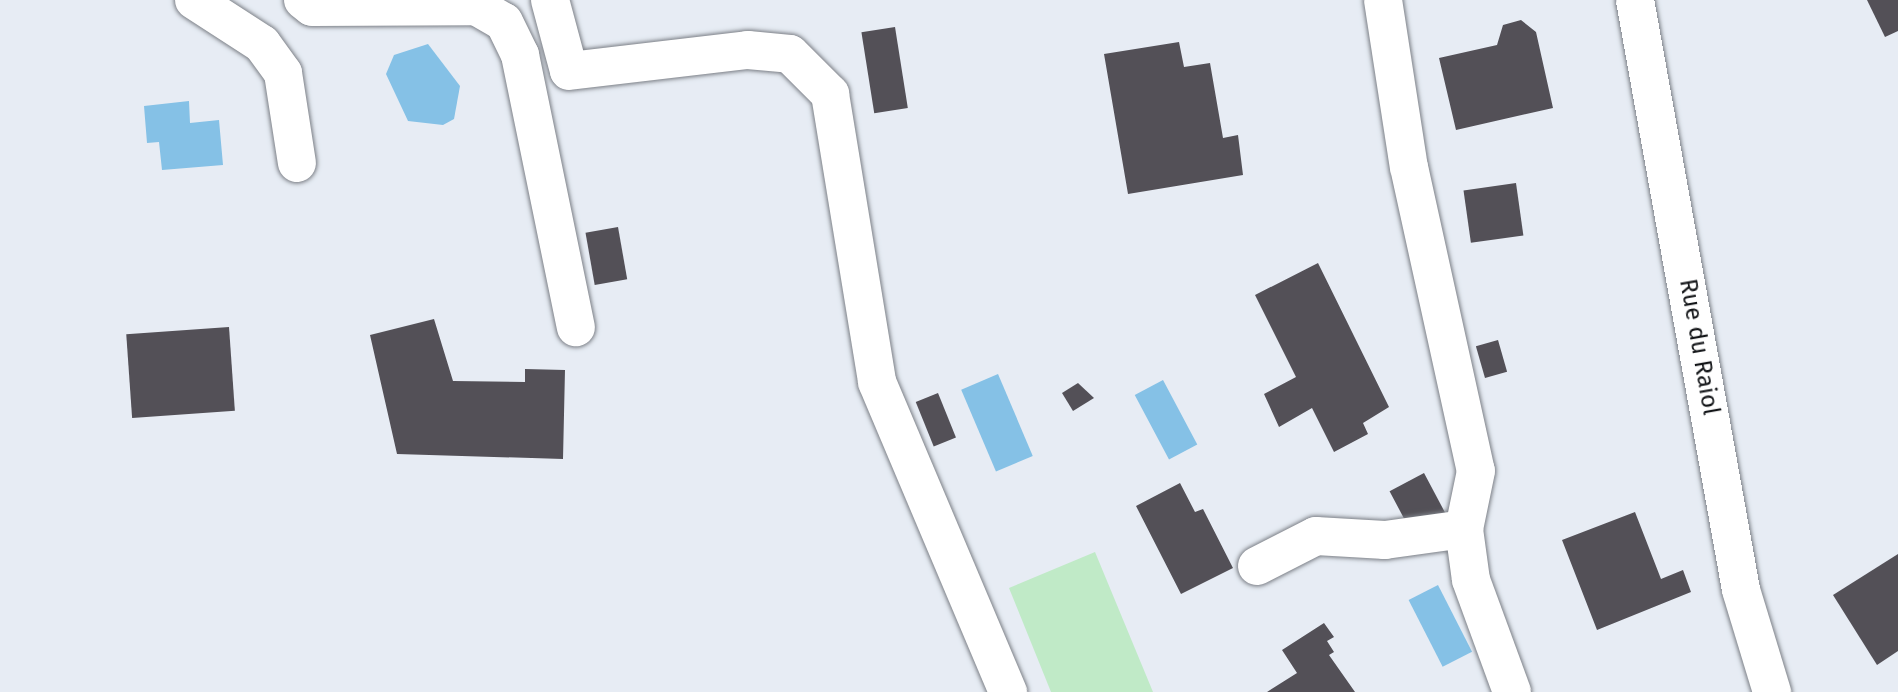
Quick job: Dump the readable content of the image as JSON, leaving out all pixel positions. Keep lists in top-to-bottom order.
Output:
{
  "streets": {
    "street": ["Rue du Raiol"]
  }
}
